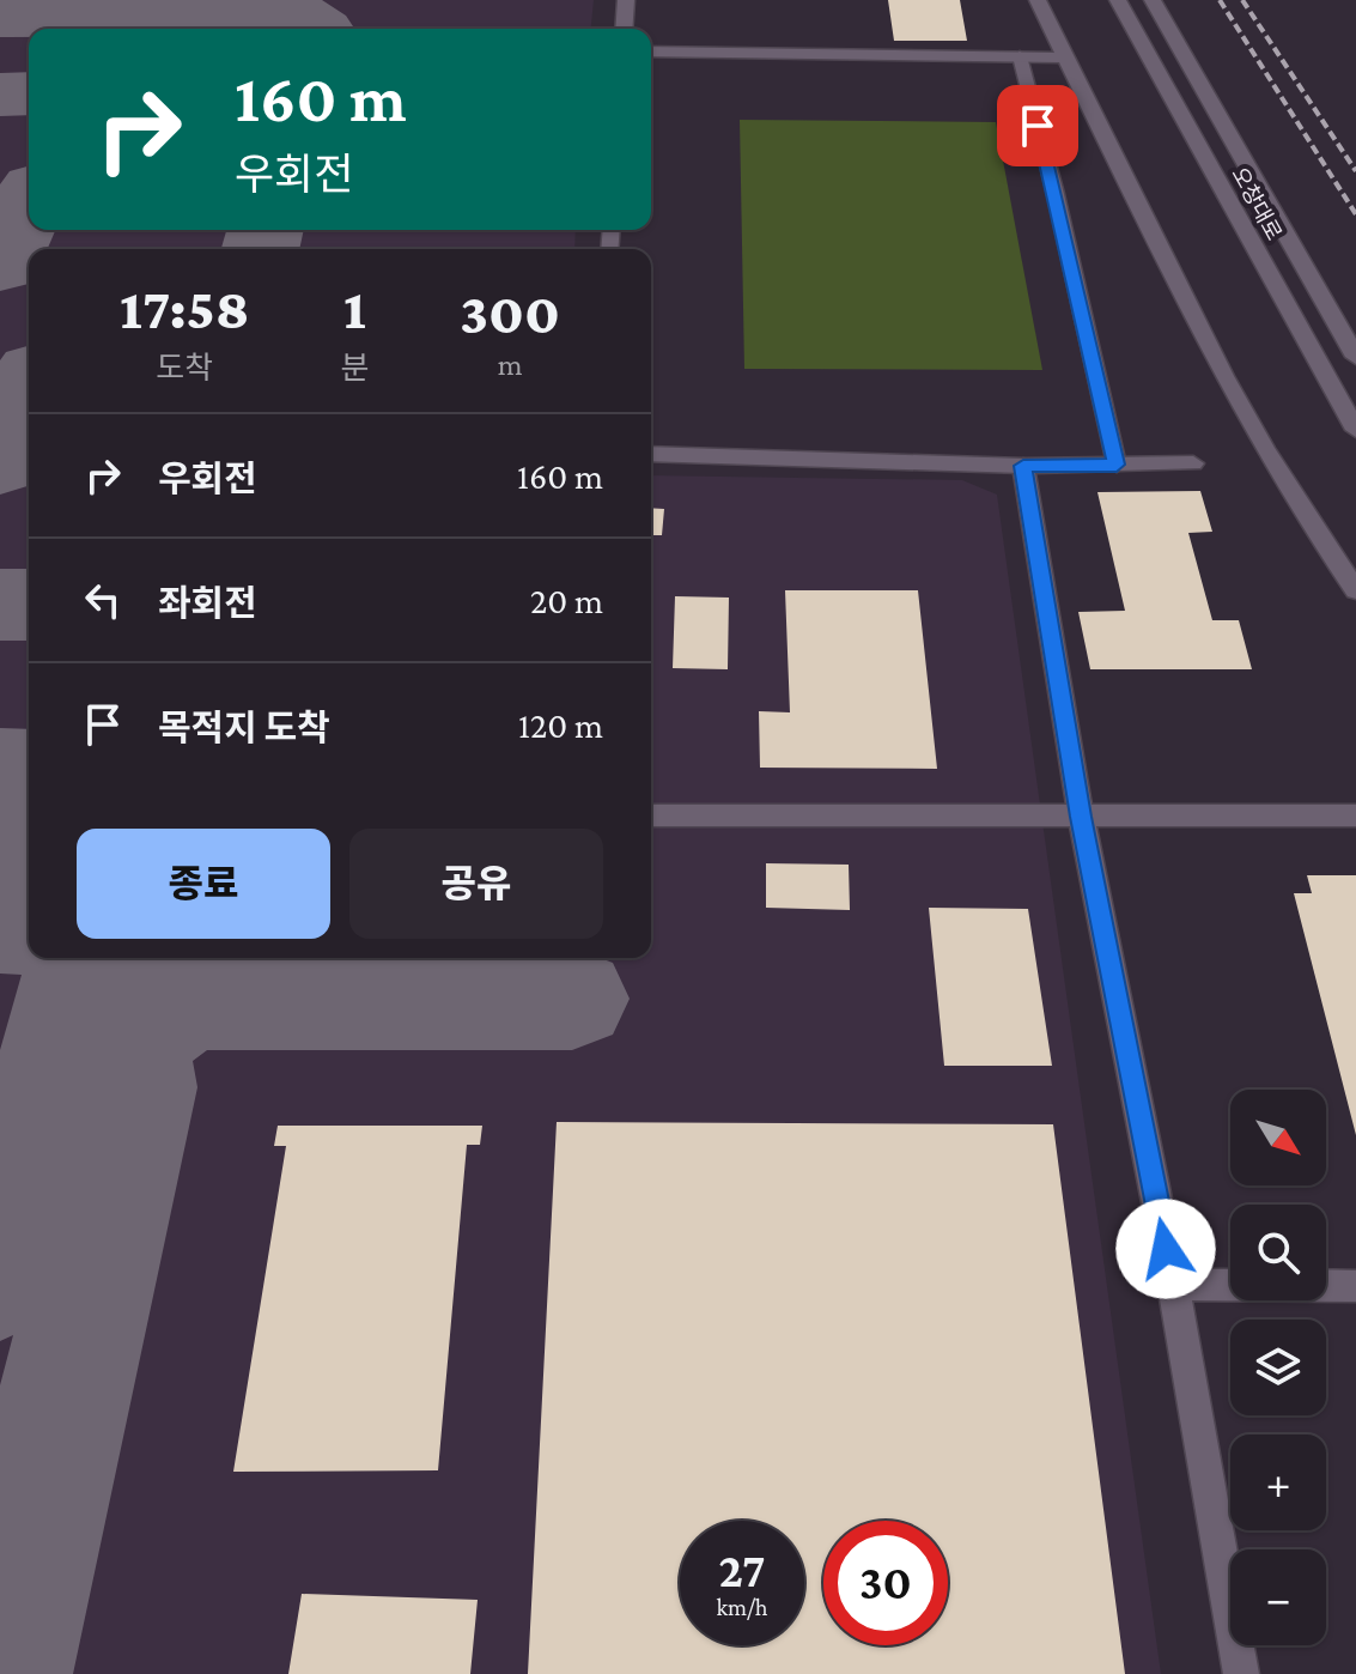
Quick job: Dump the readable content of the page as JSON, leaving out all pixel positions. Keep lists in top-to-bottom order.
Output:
{
  "streets": {
    "street": ["오창대로"]
  },
  "north": "bottom right",
  "page": {
    "turn": ["160 m", "우회전"],
    "eta": [
      "17:58",
      "도착",
      "1",
      "분",
      "300",
      "m"
    ],
    "list": [
      {
        "name": "우회전",
        "value": "160 m"
      },
      {
        "name": "좌회전",
        "value": "20 m"
      },
      {
        "name": "목적지 도착",
        "value": "120 m"
      }
    ],
    "buttons": ["종료", "공유"],
    "map_buttons": ["+", "−"],
    "speed": "27 km/h",
    "limit": "30"
  }
}
